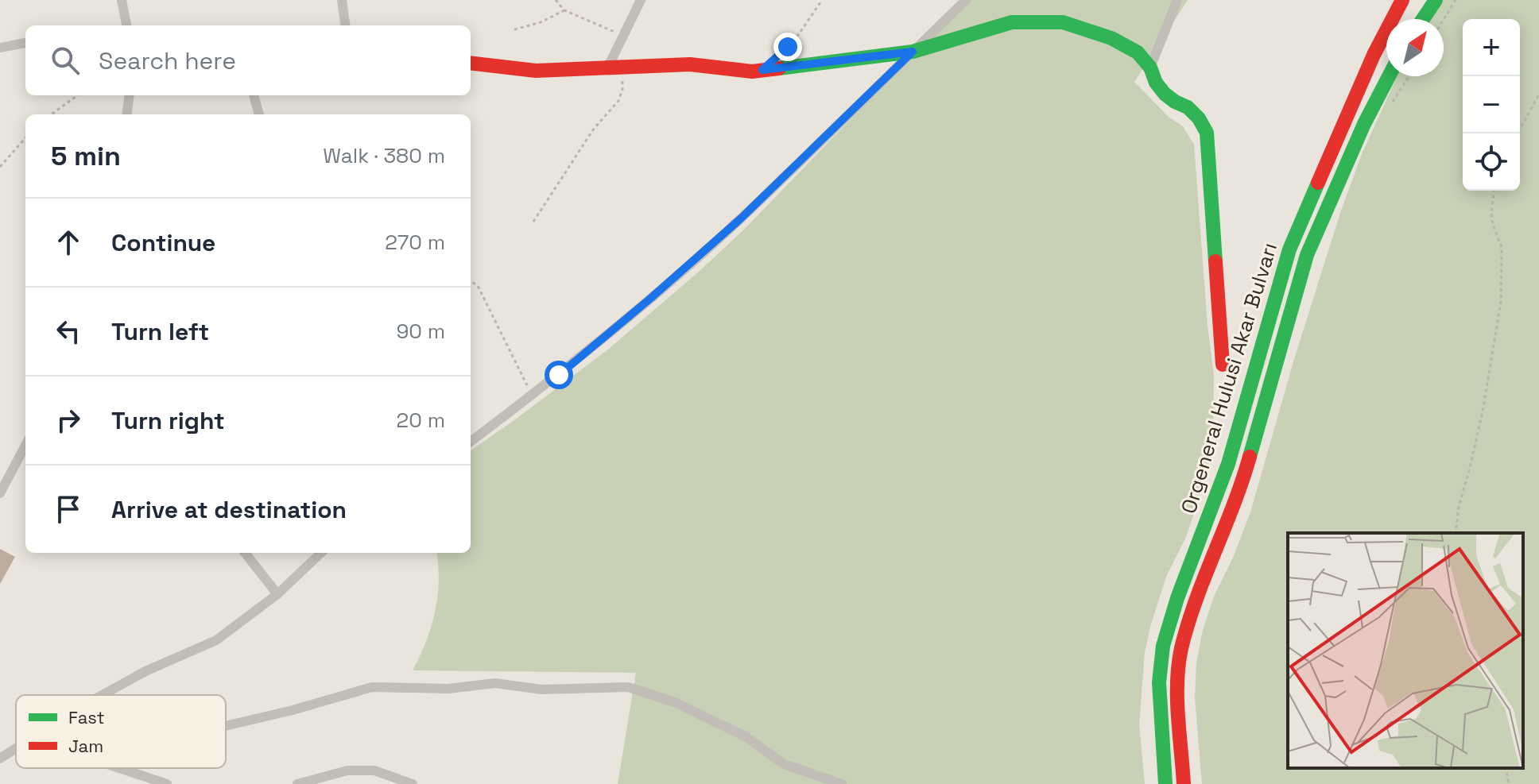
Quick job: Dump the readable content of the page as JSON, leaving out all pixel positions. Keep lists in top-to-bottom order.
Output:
{
  "streets": {
    "main road": ["Orgeneral Hulusi Akar Bulvarı"]
  },
  "legend": ["Fast", "Jam"],
  "north": "top right",
  "page": {
    "map_buttons": ["+", "−"],
    "search": "Search here",
    "heading": ["5 min", "Walk · 380 m"],
    "list": [
      ["Continue", "270 m"],
      ["Turn left", "90 m"],
      ["Turn right", "20 m"],
      "Arrive at destination"
    ]
  }
}
